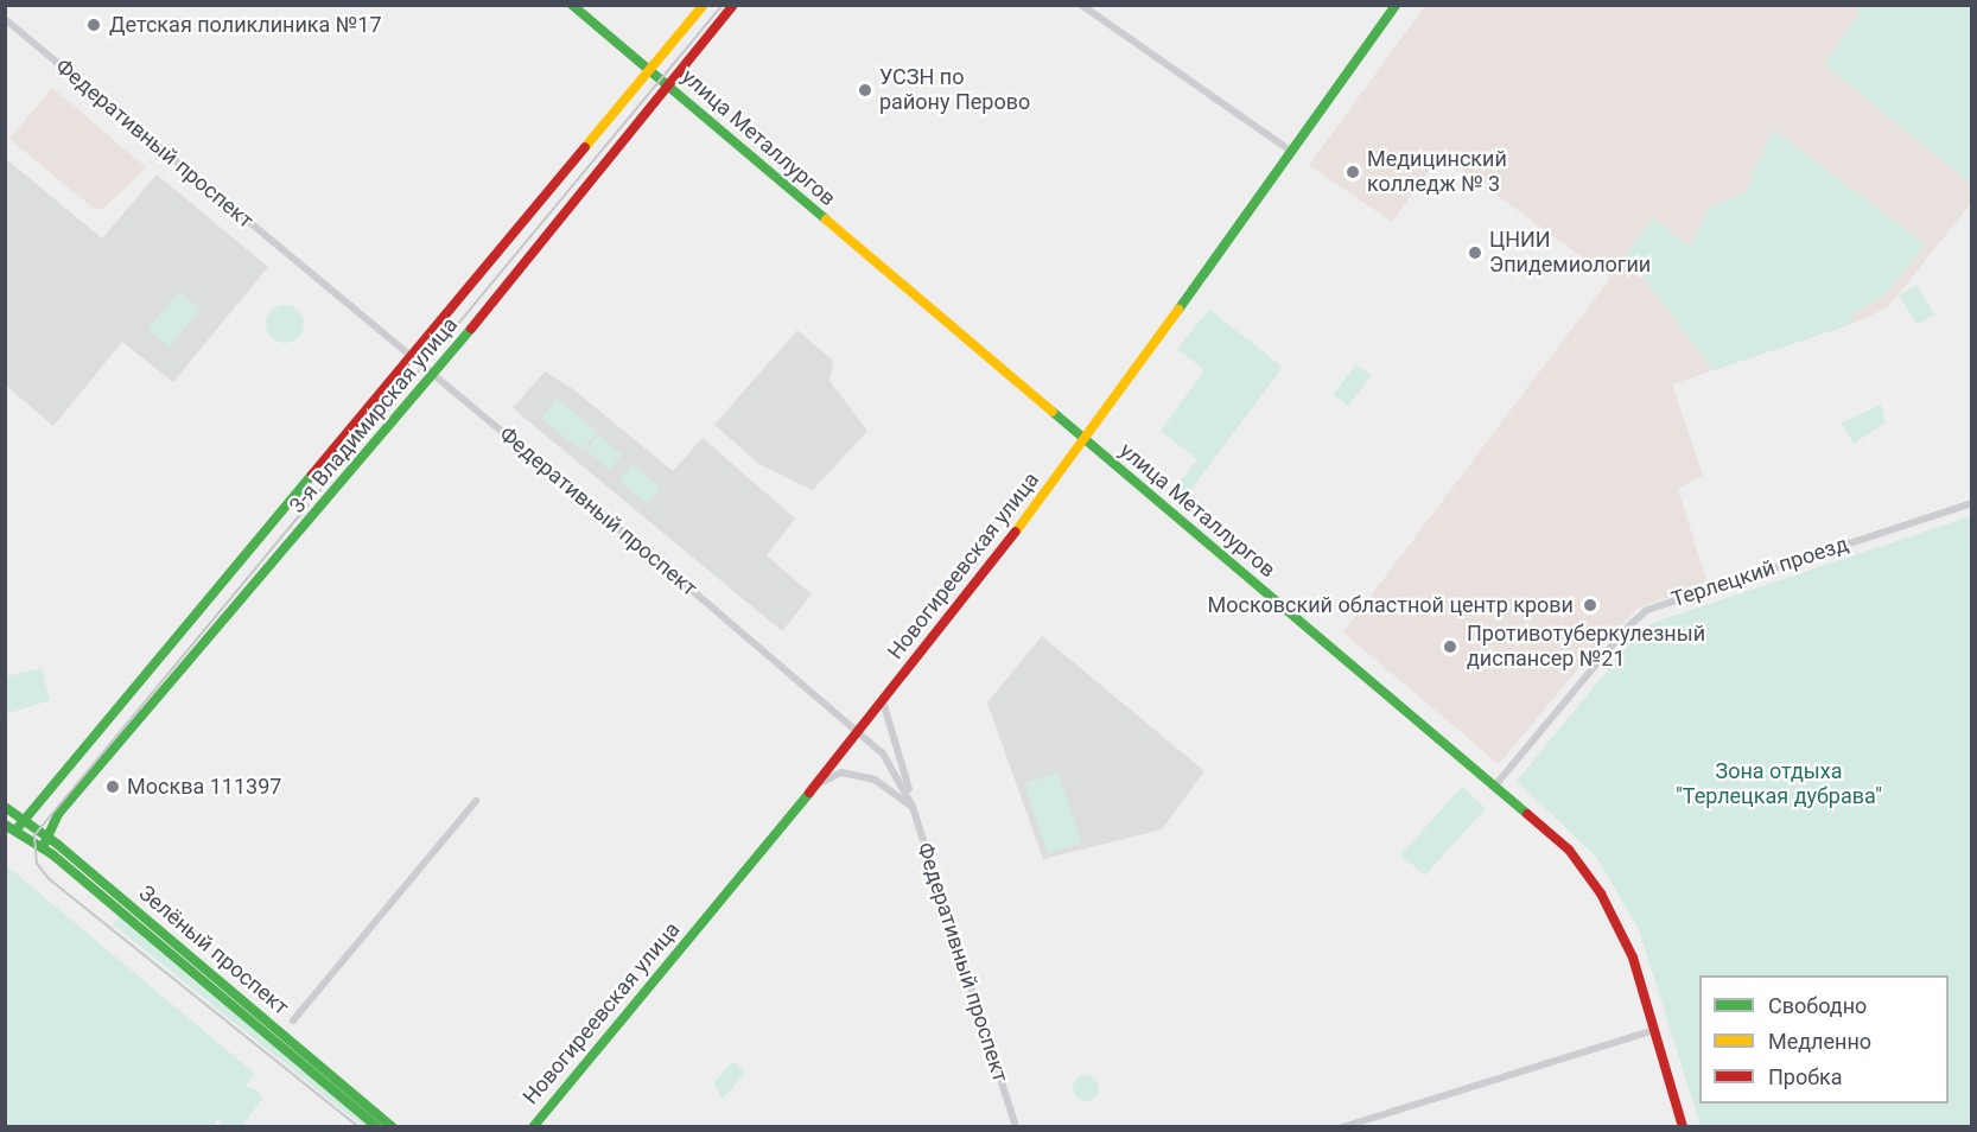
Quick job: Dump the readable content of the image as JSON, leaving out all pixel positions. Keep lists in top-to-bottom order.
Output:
{
  "streets": {
    "street": [
      "улица Металлургов",
      "Федеративный проспект",
      "3-я Владимирская улица",
      "Новогиреевская улица",
      "Терлецкий проезд",
      "Зелёный проспект"
    ]
  },
  "crossings": [
    ["улица Металлургов", "3-я Владимирская улица"],
    ["улица Металлургов", "Новогиреевская улица"],
    ["улица Металлургов", "Терлецкий проезд"],
    ["Федеративный проспект", "3-я Владимирская улица"],
    ["Федеративный проспект", "Новогиреевская улица"],
    ["3-я Владимирская улица", "Зелёный проспект"]
  ],
  "parks": ["Зона отдыха \"Терлецкая дубрава\""],
  "places": [
    "Детская поликлиника №17",
    "УСЗН по району Перово",
    "Медицинский колледж № 3",
    "ЦНИИ Эпидемиологии",
    "Московский областной центр крови",
    "Противотуберкулезный диспансер №21",
    "Москва 111397"
  ],
  "legend": ["Свободно", "Медленно", "Пробка"]
}
